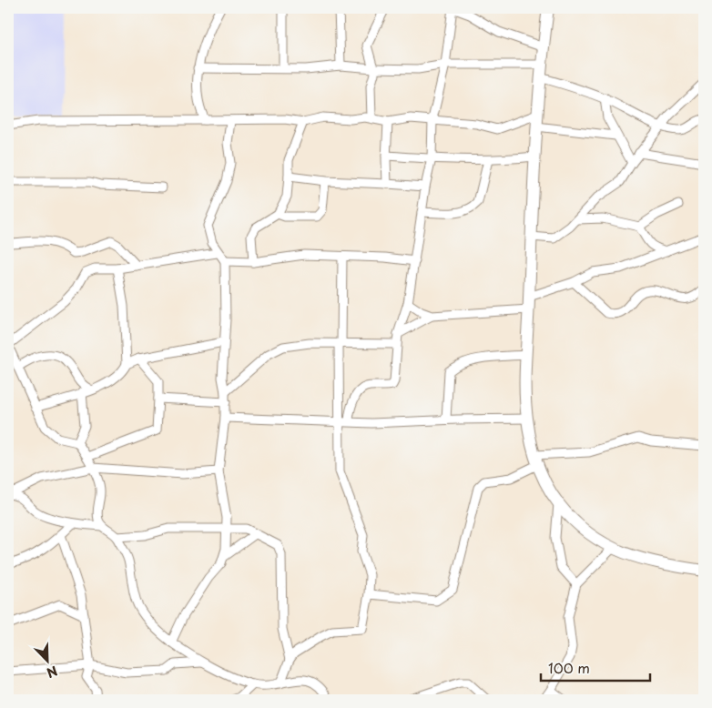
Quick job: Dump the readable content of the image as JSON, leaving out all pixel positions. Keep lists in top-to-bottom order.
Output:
{
  "scale_bar": "100 m",
  "north": "bottom right"
}
